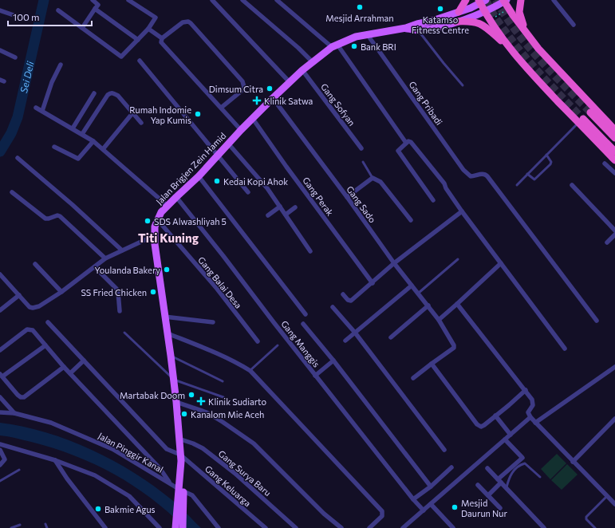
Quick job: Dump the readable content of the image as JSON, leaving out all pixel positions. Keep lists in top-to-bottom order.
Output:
{
  "streets": {
    "main road": ["Jalan Brigjen Zein Hamid"],
    "street": [
      "Gang Pribadi",
      "Gang Sofyan",
      "Gang Perak",
      "Gang Sado",
      "Gang Balai Desa",
      "Gang Manggis",
      "Jalan Pinggir Kanal",
      "Gang Surya Baru",
      "Gang Keluarga"
    ]
  },
  "crossings": [
    ["Gang Pribadi", "Jalan Brigjen Zein Hamid"],
    ["Gang Sofyan", "Jalan Brigjen Zein Hamid"],
    ["Jalan Brigjen Zein Hamid", "Gang Perak"],
    ["Jalan Brigjen Zein Hamid", "Gang Sado"],
    ["Jalan Brigjen Zein Hamid", "Gang Balai Desa"],
    ["Jalan Brigjen Zein Hamid", "Gang Manggis"],
    ["Jalan Brigjen Zein Hamid", "Jalan Pinggir Kanal"],
    ["Jalan Brigjen Zein Hamid", "Gang Surya Baru"],
    ["Jalan Brigjen Zein Hamid", "Gang Keluarga"]
  ],
  "districts": ["Titi Kuning"],
  "water": ["Sei Deli"],
  "places": {
    "other": [
      "Mesjid Arrahman",
      "Katamso Fitness Centre",
      "Bank BRI",
      "Dimsum Citra",
      "Rumah Indomie Yap Kumis",
      "Kedai Kopi Ahok",
      "SDS Alwashliyah 5",
      "Youlanda Bakery",
      "SS Fried Chicken",
      "Martabak Doom",
      "Kanalom Mie Aceh",
      "Mesjid Daurun Nur",
      "Bakmie Agus"
    ],
    "health": ["Klinik Satwa", "Klinik Sudiarto"]
  },
  "scale_bar": "100 m"
}
